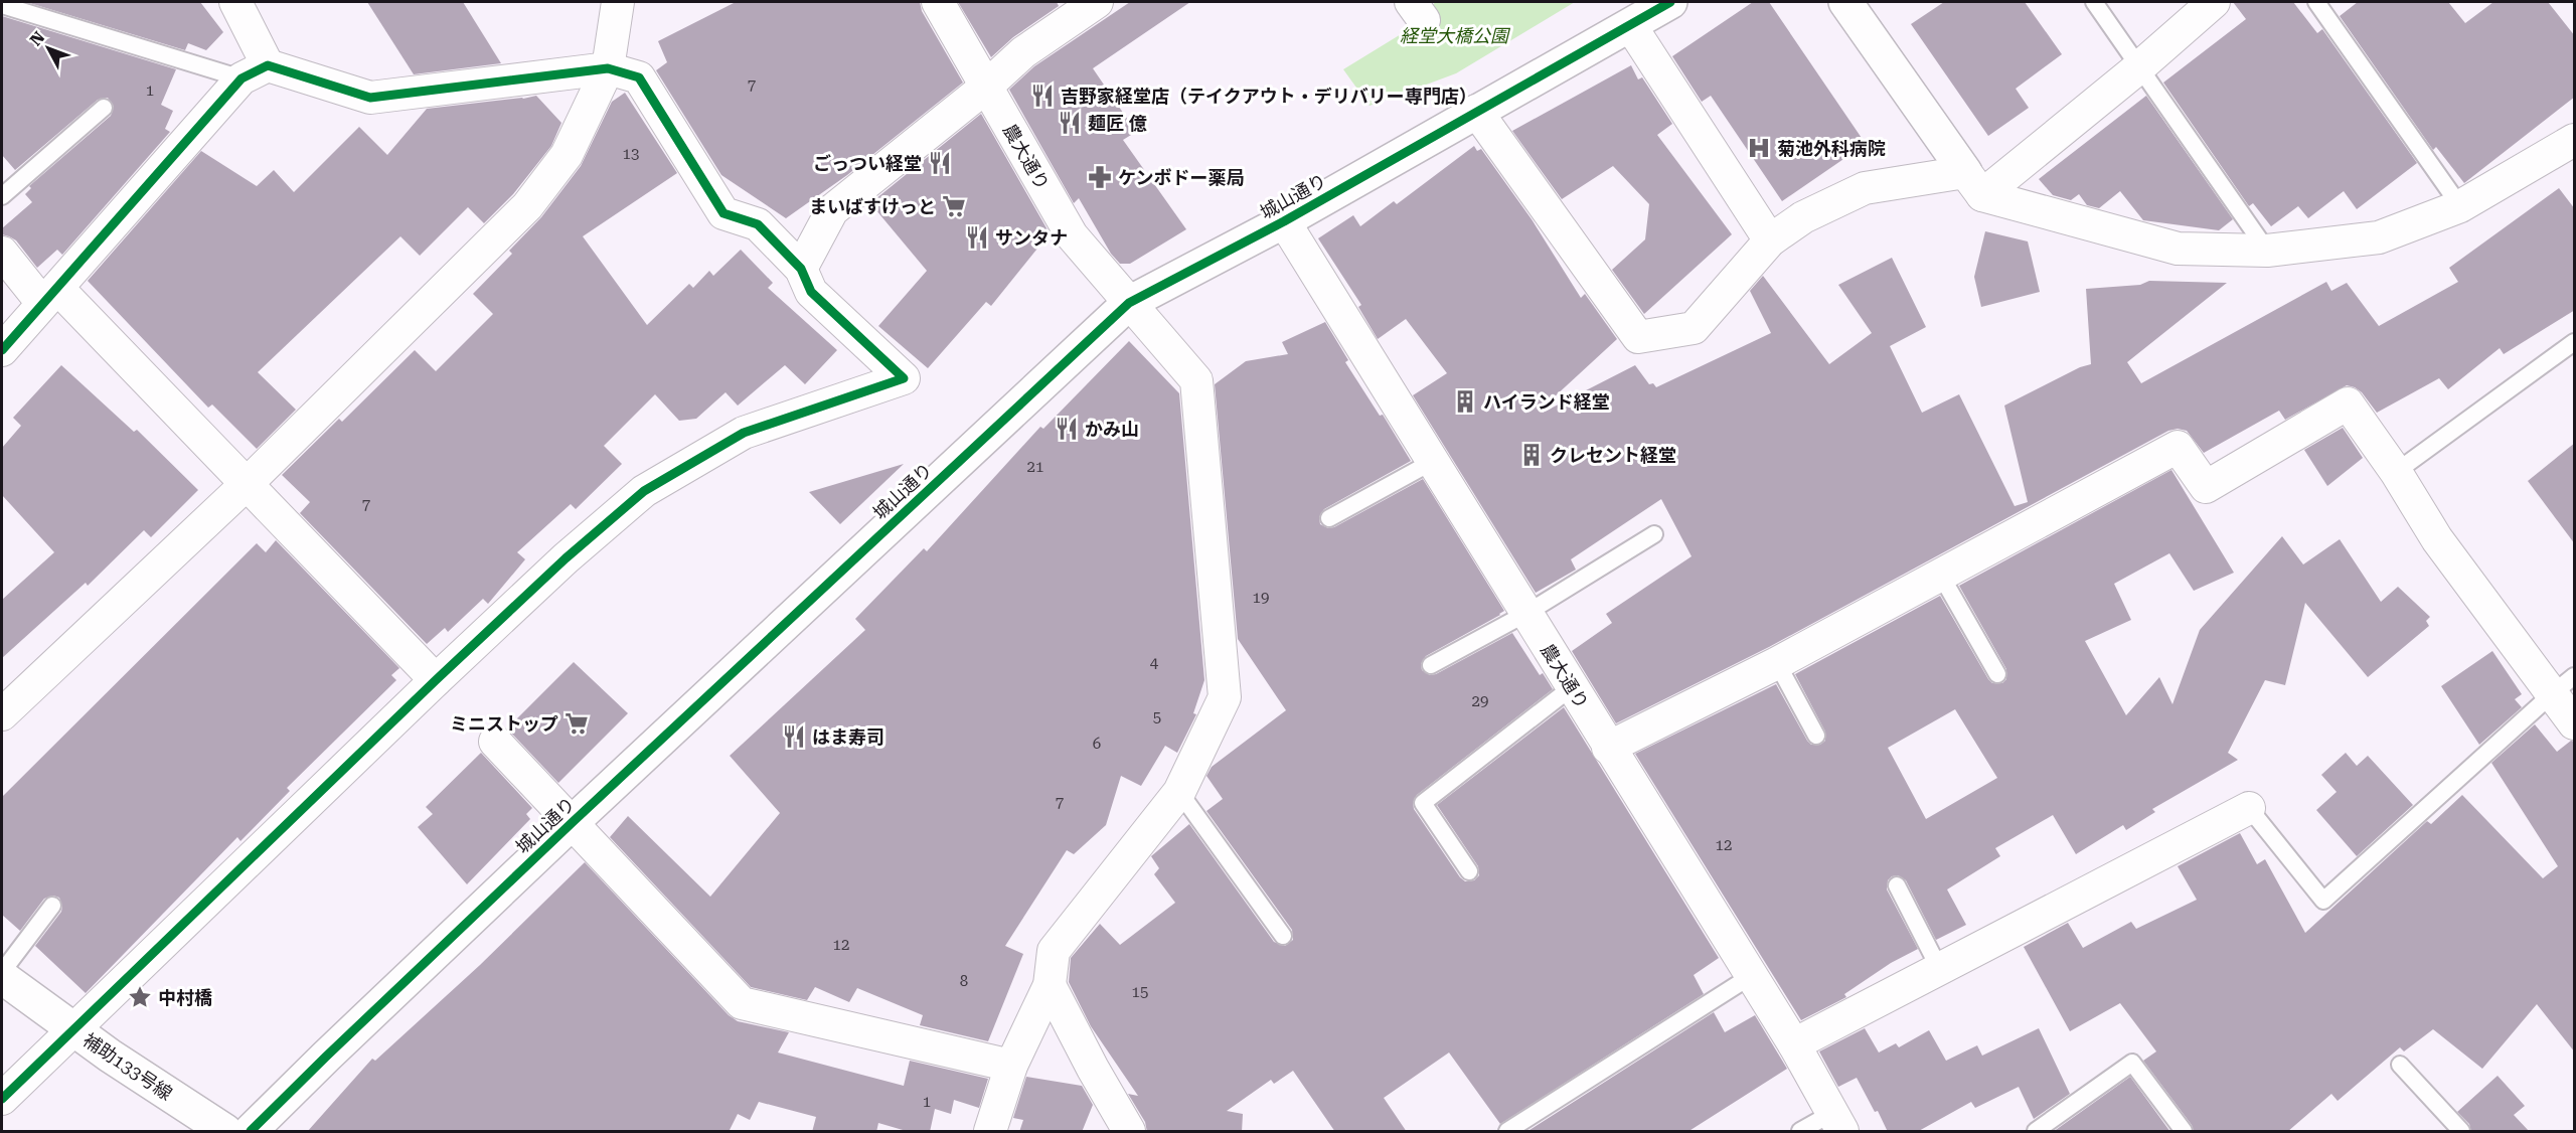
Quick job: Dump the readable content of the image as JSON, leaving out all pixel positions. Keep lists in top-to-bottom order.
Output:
{
  "streets": {
    "street": ["農大通り", "城山通り", "補助133号線"]
  },
  "crossings": [
    ["農大通り", "城山通り"]
  ],
  "parks": ["経堂大橋公園"],
  "places": {
    "restaurant": [
      "吉野家経堂店（テイクアウト・デリバリー専門店）",
      "麺匠 億",
      "ごっつい経堂",
      "サンタナ",
      "かみ山",
      "はま寿司"
    ],
    "hospital": ["菊池外科病院"],
    "pharmacy": ["ケンボドー薬局"],
    "supermarket": ["まいばすけっと", "ミニストップ"],
    "building": ["ハイランド経堂", "クレセント経堂"],
    "place": ["中村橋"]
  },
  "house_numbers": [
    "7",
    "1",
    "13",
    "21",
    "7",
    "19",
    "4",
    "29",
    "5",
    "6",
    "7",
    "12",
    "12",
    "8",
    "15",
    "1"
  ],
  "north": "top left"
}
